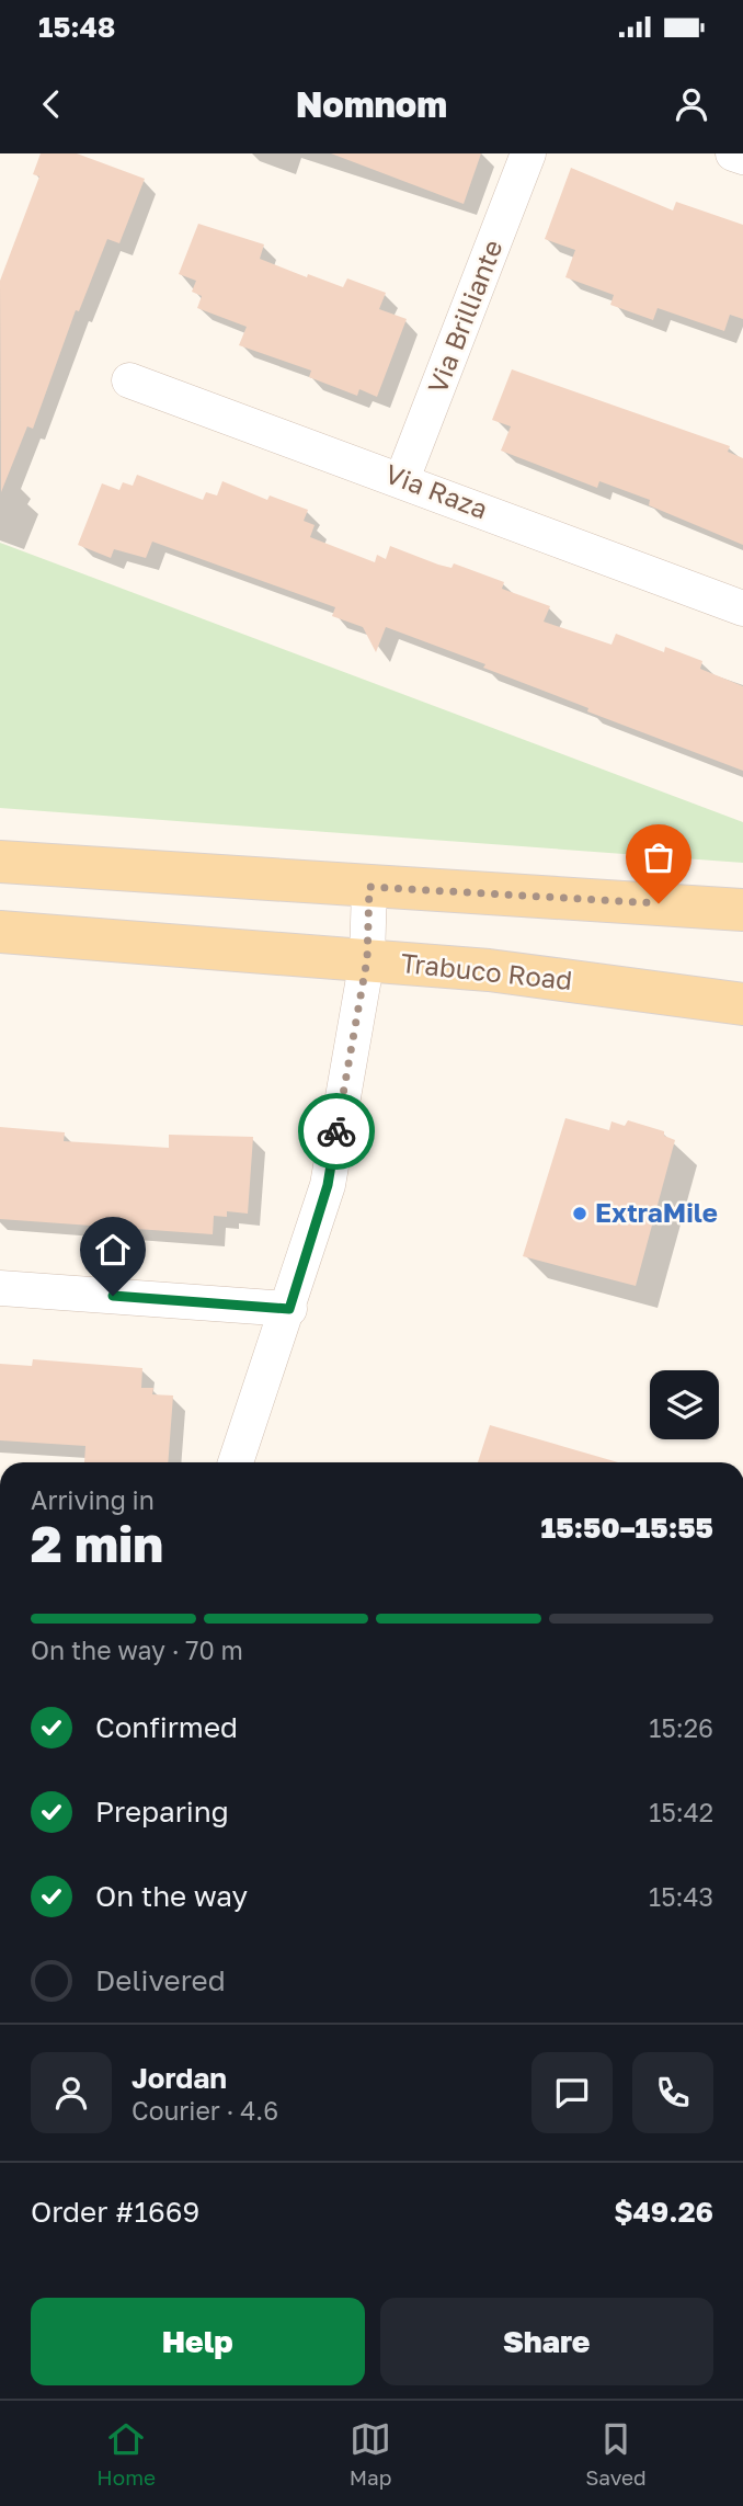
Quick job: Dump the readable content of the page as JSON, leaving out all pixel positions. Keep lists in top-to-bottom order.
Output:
{
  "streets": {
    "main road": ["Trabuco Road"],
    "street": ["Via Brilliante", "Via Raza"]
  },
  "crossings": [
    ["Via Brilliante", "Via Raza"]
  ],
  "places": ["ExtraMile"],
  "page": {
    "status": "15:48",
    "header": "Nomnom",
    "heading": ["2 min", "Arriving in", "15:50–15:55"],
    "panel": [
      "Jordan",
      "Courier · 4.6",
      "Order #1669",
      "$49.26"
    ],
    "bar": "On the way · 70 m",
    "list": [
      ["Confirmed", "15:26"],
      ["Preparing", "15:42"],
      ["On the way", "15:43"],
      "Delivered"
    ],
    "buttons": ["Help", "Share"],
    "tabs": ["Home", "Map", "Saved"]
  }
}
